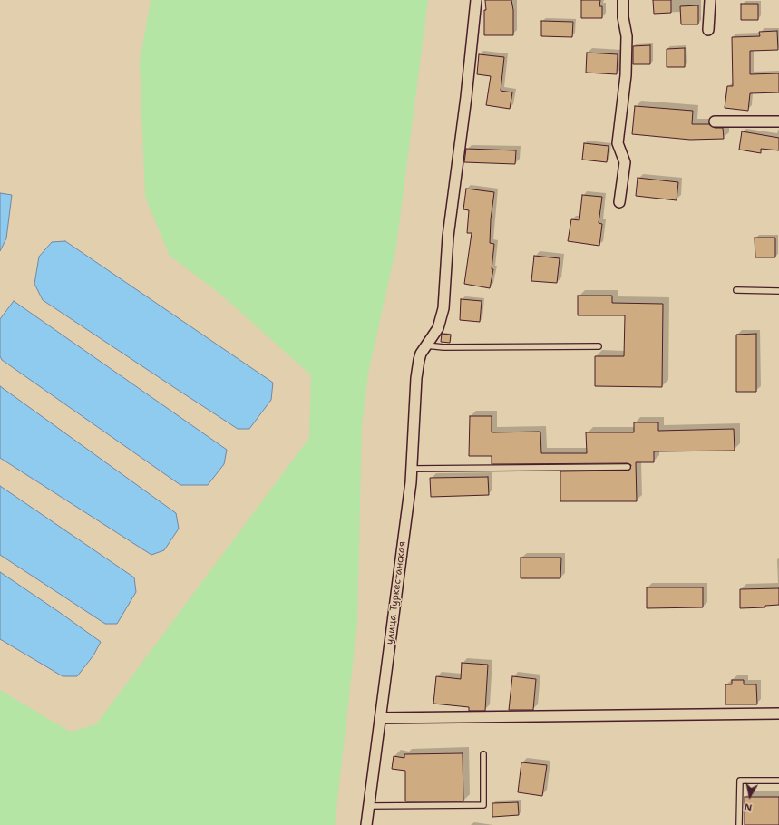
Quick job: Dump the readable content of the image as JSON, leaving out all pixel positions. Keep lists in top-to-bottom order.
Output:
{
  "streets": {
    "street": ["улица Туркестанская"]
  },
  "north": "bottom"
}
